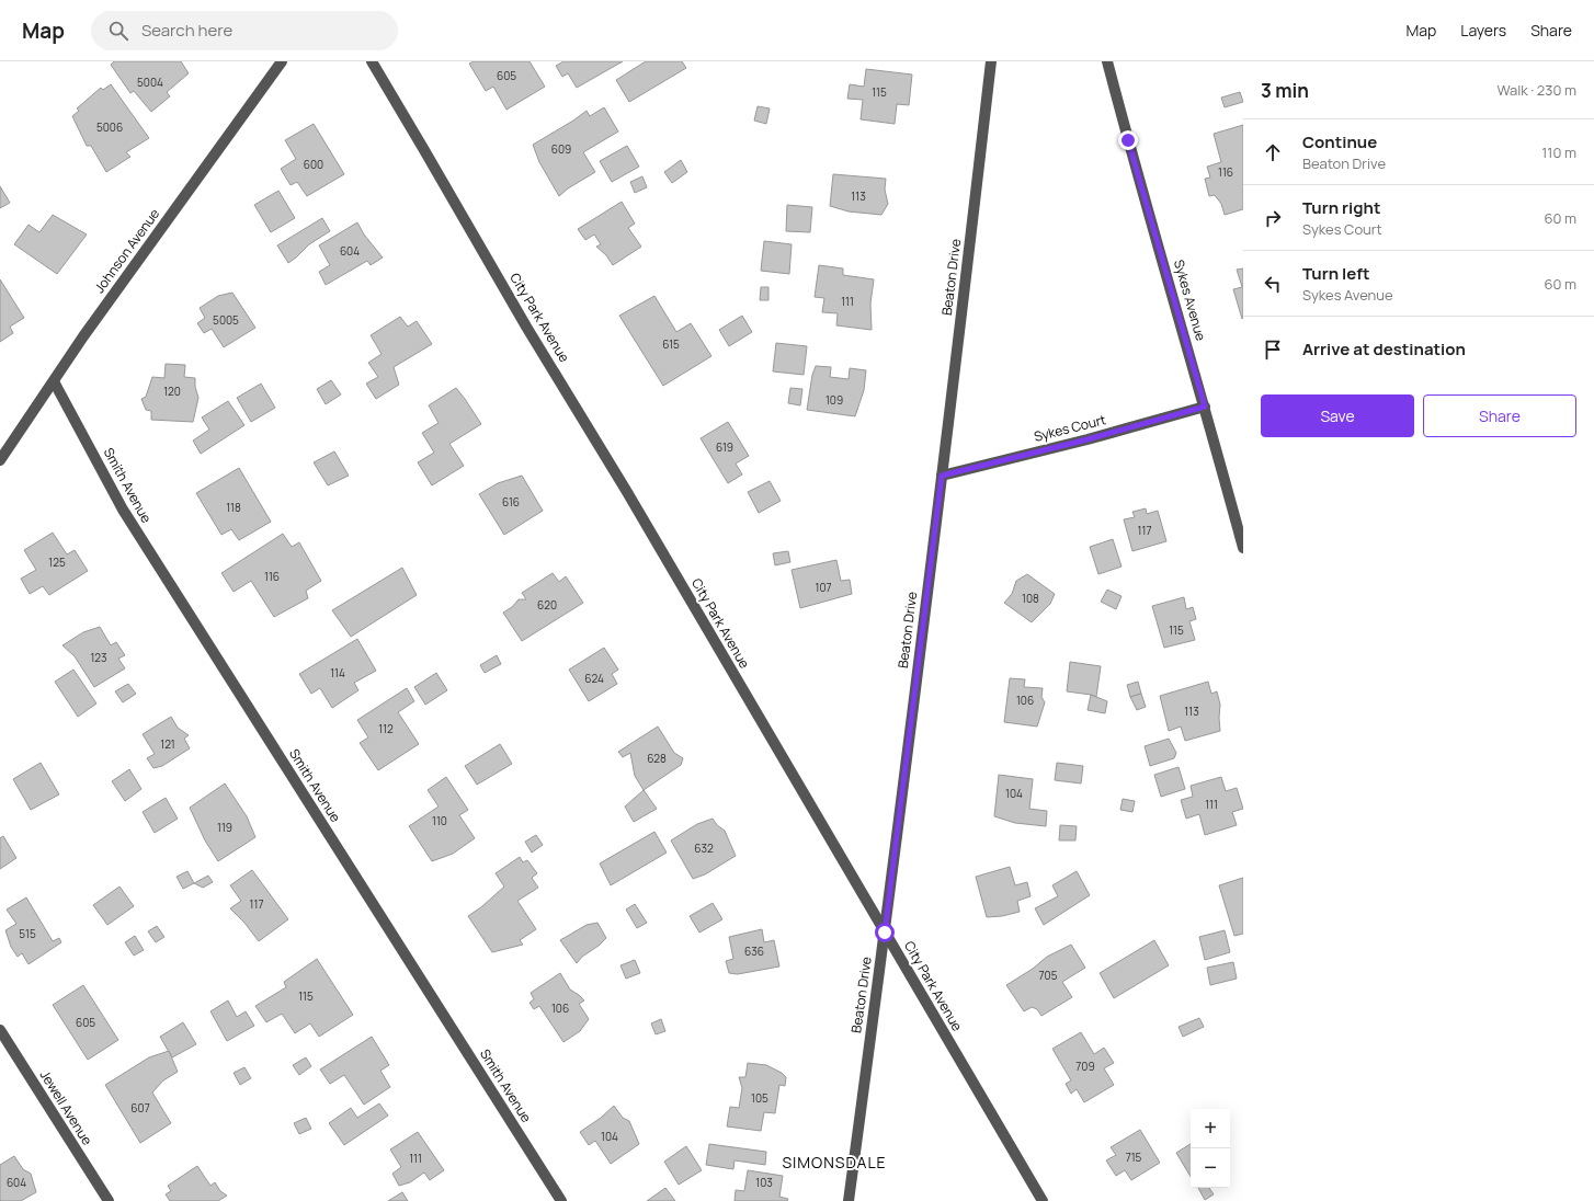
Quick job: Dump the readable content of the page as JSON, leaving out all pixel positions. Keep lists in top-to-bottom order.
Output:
{
  "streets": {
    "street": [
      "Johnson Avenue",
      "Beaton Drive",
      "Sykes Avenue",
      "City Park Avenue",
      "Sykes Court",
      "Smith Avenue",
      "Jewell Avenue"
    ]
  },
  "crossings": [
    ["Johnson Avenue", "Smith Avenue"],
    ["Beaton Drive", "City Park Avenue"],
    ["Beaton Drive", "Sykes Court"],
    ["Sykes Avenue", "Sykes Court"]
  ],
  "districts": ["SIMONSDALE"],
  "house_numbers": [
    "605",
    "5004",
    "115",
    "5006",
    "609",
    "600",
    "116",
    "113",
    "604",
    "111",
    "5005",
    "615",
    "120",
    "109",
    "619",
    "616",
    "118",
    "117",
    "125",
    "116",
    "107",
    "108",
    "620",
    "115",
    "123",
    "114",
    "624",
    "106",
    "113",
    "112",
    "121",
    "628",
    "104",
    "111",
    "110",
    "119",
    "632",
    "117",
    "515",
    "636",
    "705",
    "115",
    "106",
    "605",
    "709",
    "105",
    "607",
    "104",
    "715",
    "111",
    "604",
    "103"
  ],
  "page": {
    "header": "Map",
    "search": "Search here",
    "nav": ["Map", "Layers", "Share"],
    "heading": ["3 min", "Walk · 230 m"],
    "list": [
      ["Continue", "Beaton Drive", "110 m"],
      ["Turn right", "Sykes Court", "60 m"],
      ["Turn left", "Sykes Avenue", "60 m"],
      "Arrive at destination"
    ],
    "buttons": ["Save", "Share"],
    "map_buttons": ["+", "−"]
  }
}
